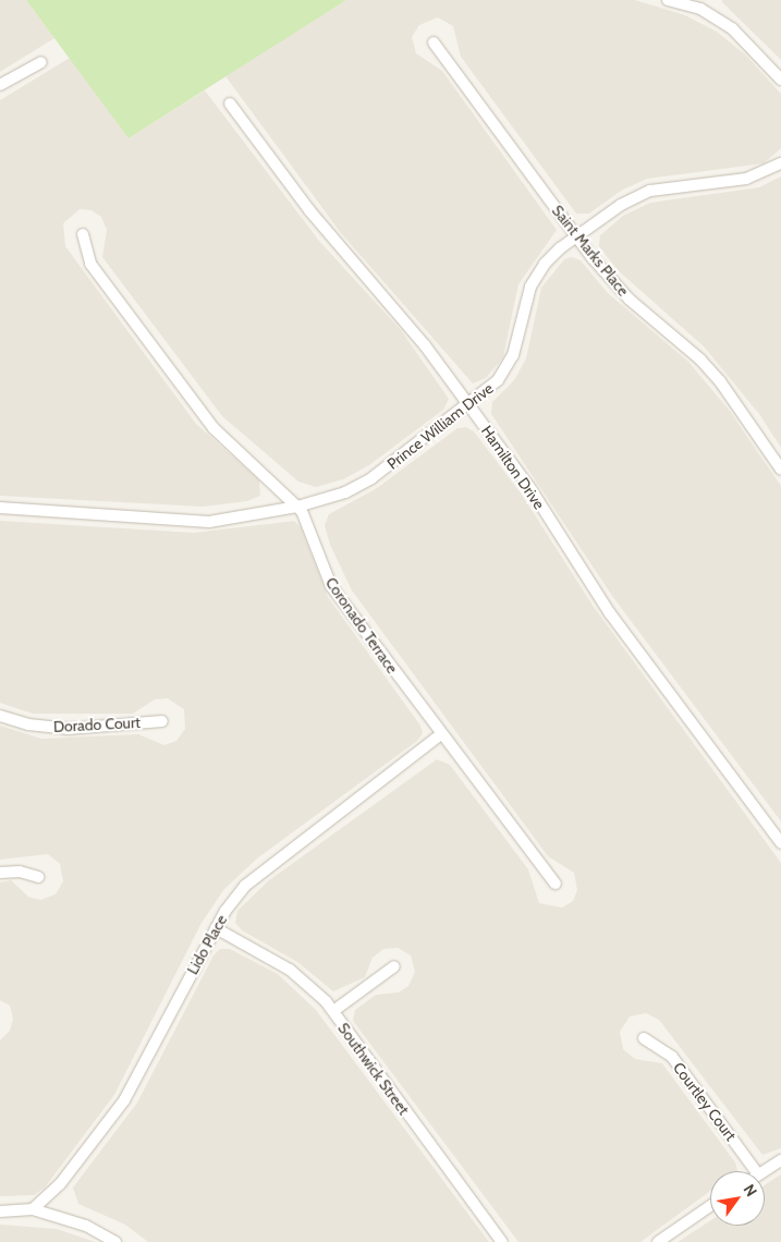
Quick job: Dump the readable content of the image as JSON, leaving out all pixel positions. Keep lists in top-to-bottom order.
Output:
{
  "streets": {
    "street": [
      "Saint Marks Place",
      "Prince William Drive",
      "Hamilton Drive",
      "Coronado Terrace",
      "Dorado Court",
      "Lido Place",
      "Southwick Street",
      "Courtley Court"
    ]
  },
  "crossings": [
    ["Saint Marks Place", "Prince William Drive"],
    ["Prince William Drive", "Hamilton Drive"],
    ["Prince William Drive", "Coronado Terrace"],
    ["Coronado Terrace", "Lido Place"],
    ["Lido Place", "Southwick Street"]
  ],
  "north": "top right"
}
